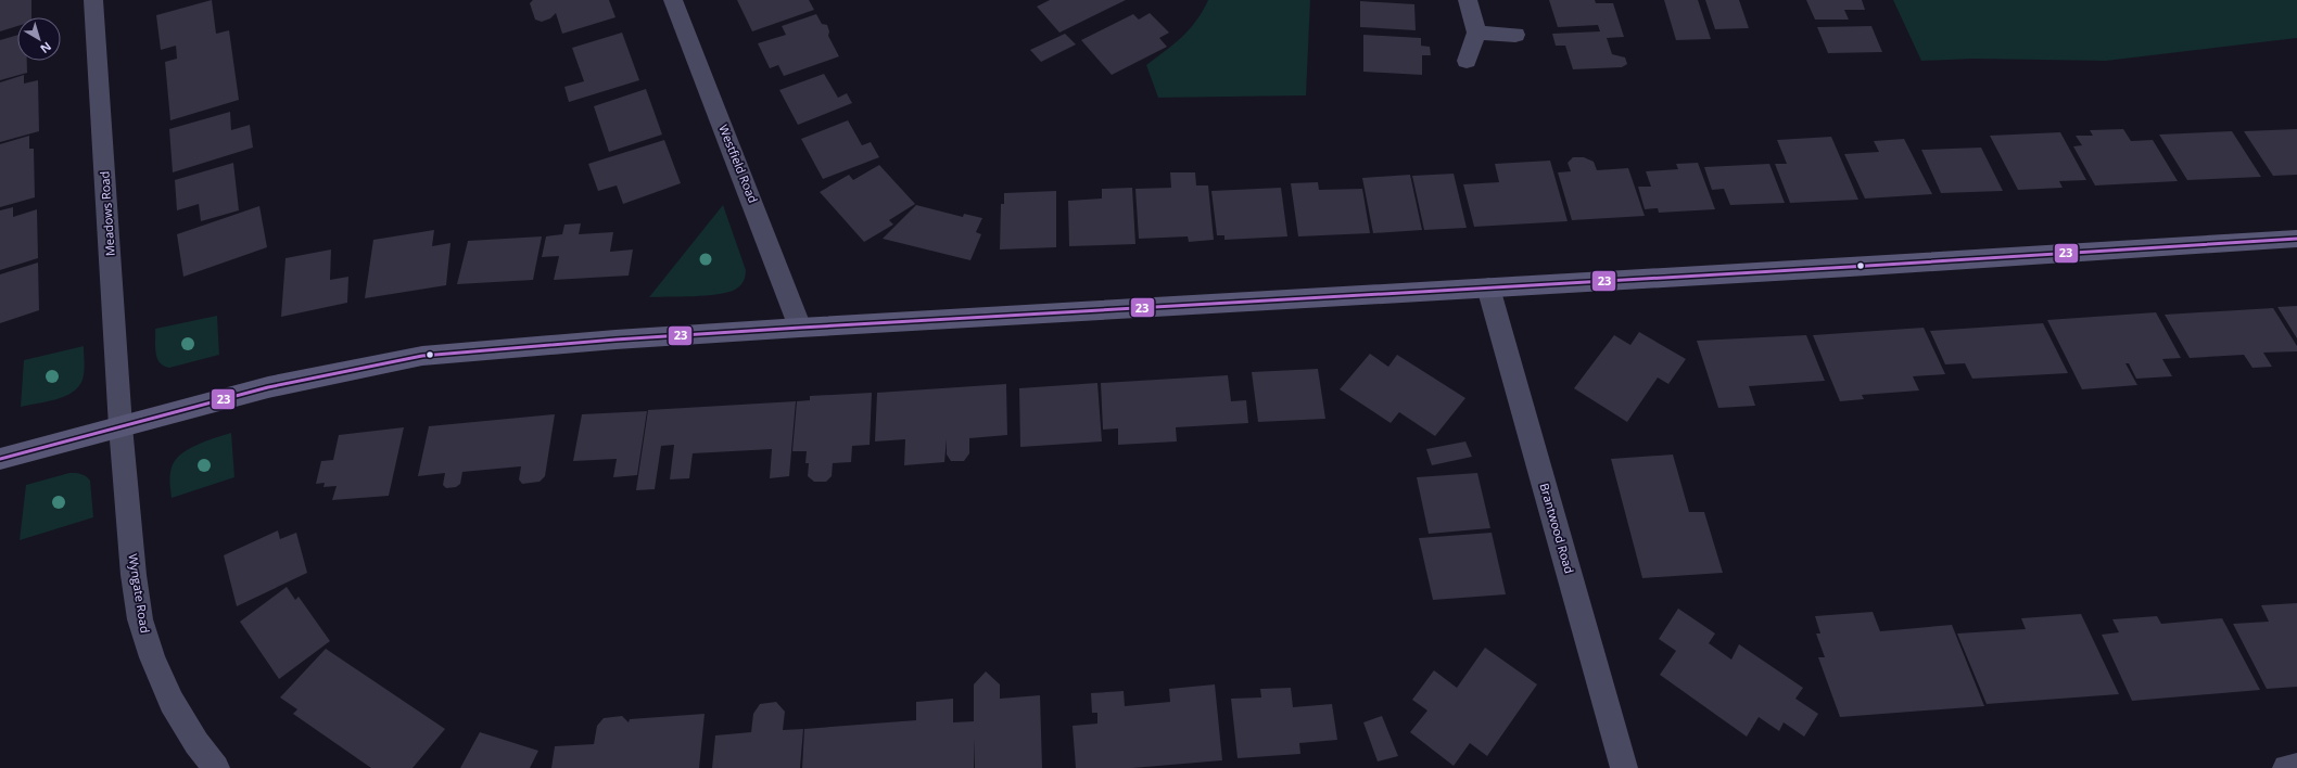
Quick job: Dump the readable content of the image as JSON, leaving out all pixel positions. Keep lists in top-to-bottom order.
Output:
{
  "streets": {
    "street": [
      "Westfield Road",
      "Meadows Road",
      "Brantwood Road",
      "Wyngate Road"
    ]
  },
  "crossings": [
    ["Meadows Road", "Wyngate Road"]
  ],
  "lines": ["transit line 23"],
  "north": "bottom right"
}
